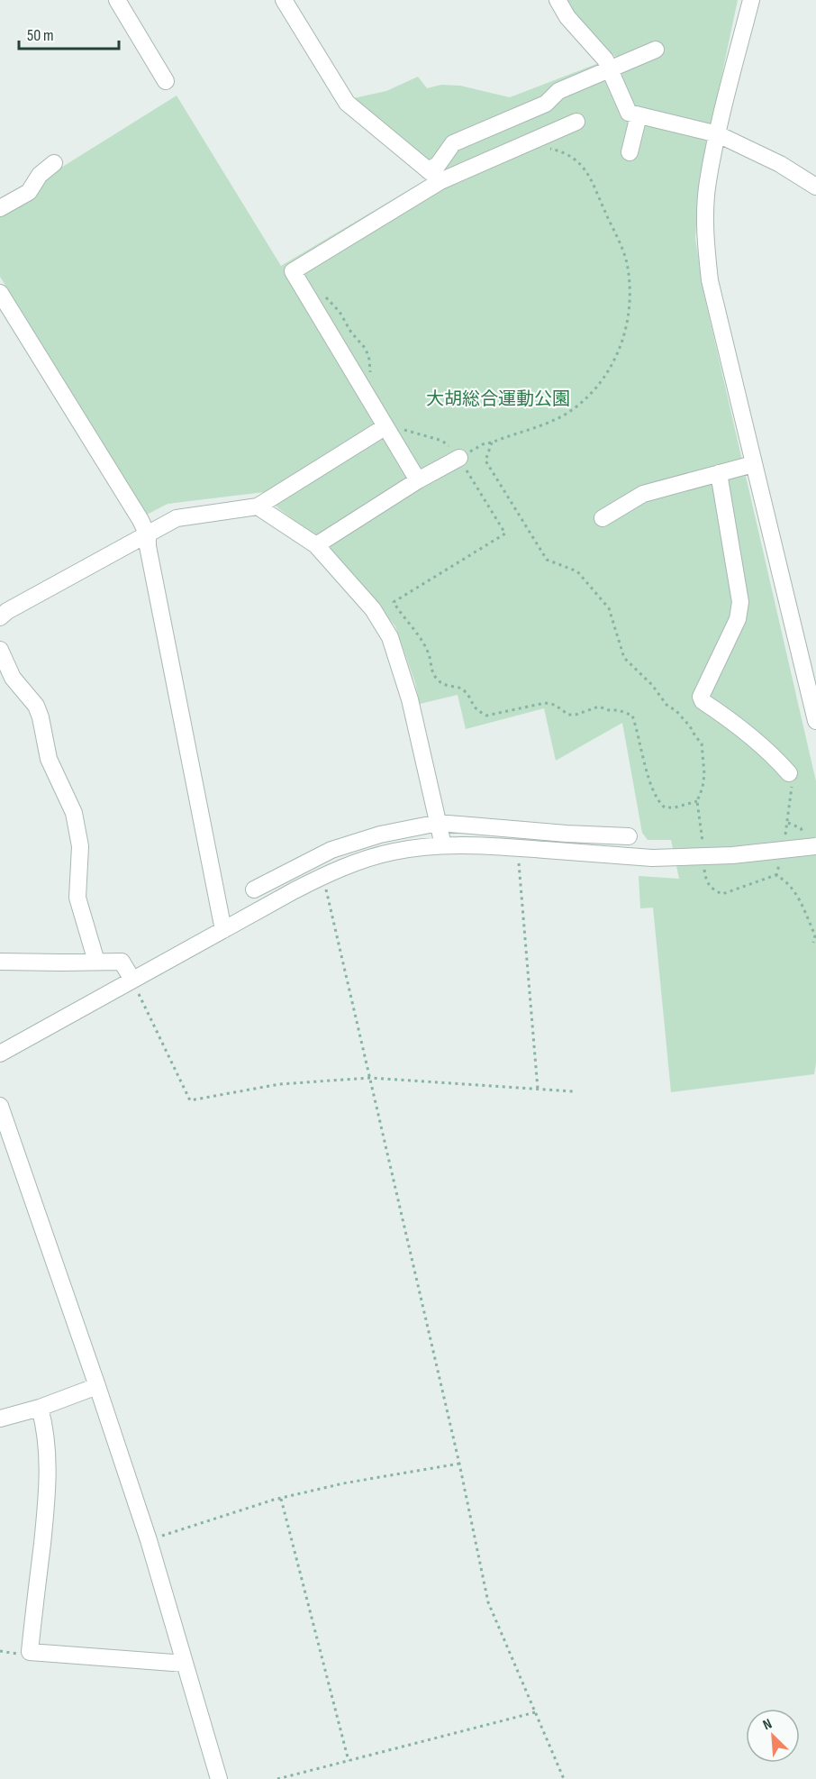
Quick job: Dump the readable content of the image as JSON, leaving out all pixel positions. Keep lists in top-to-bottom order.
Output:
{
  "parks": ["大胡総合運動公園"],
  "scale_bar": "50 m",
  "north": "top left"
}
